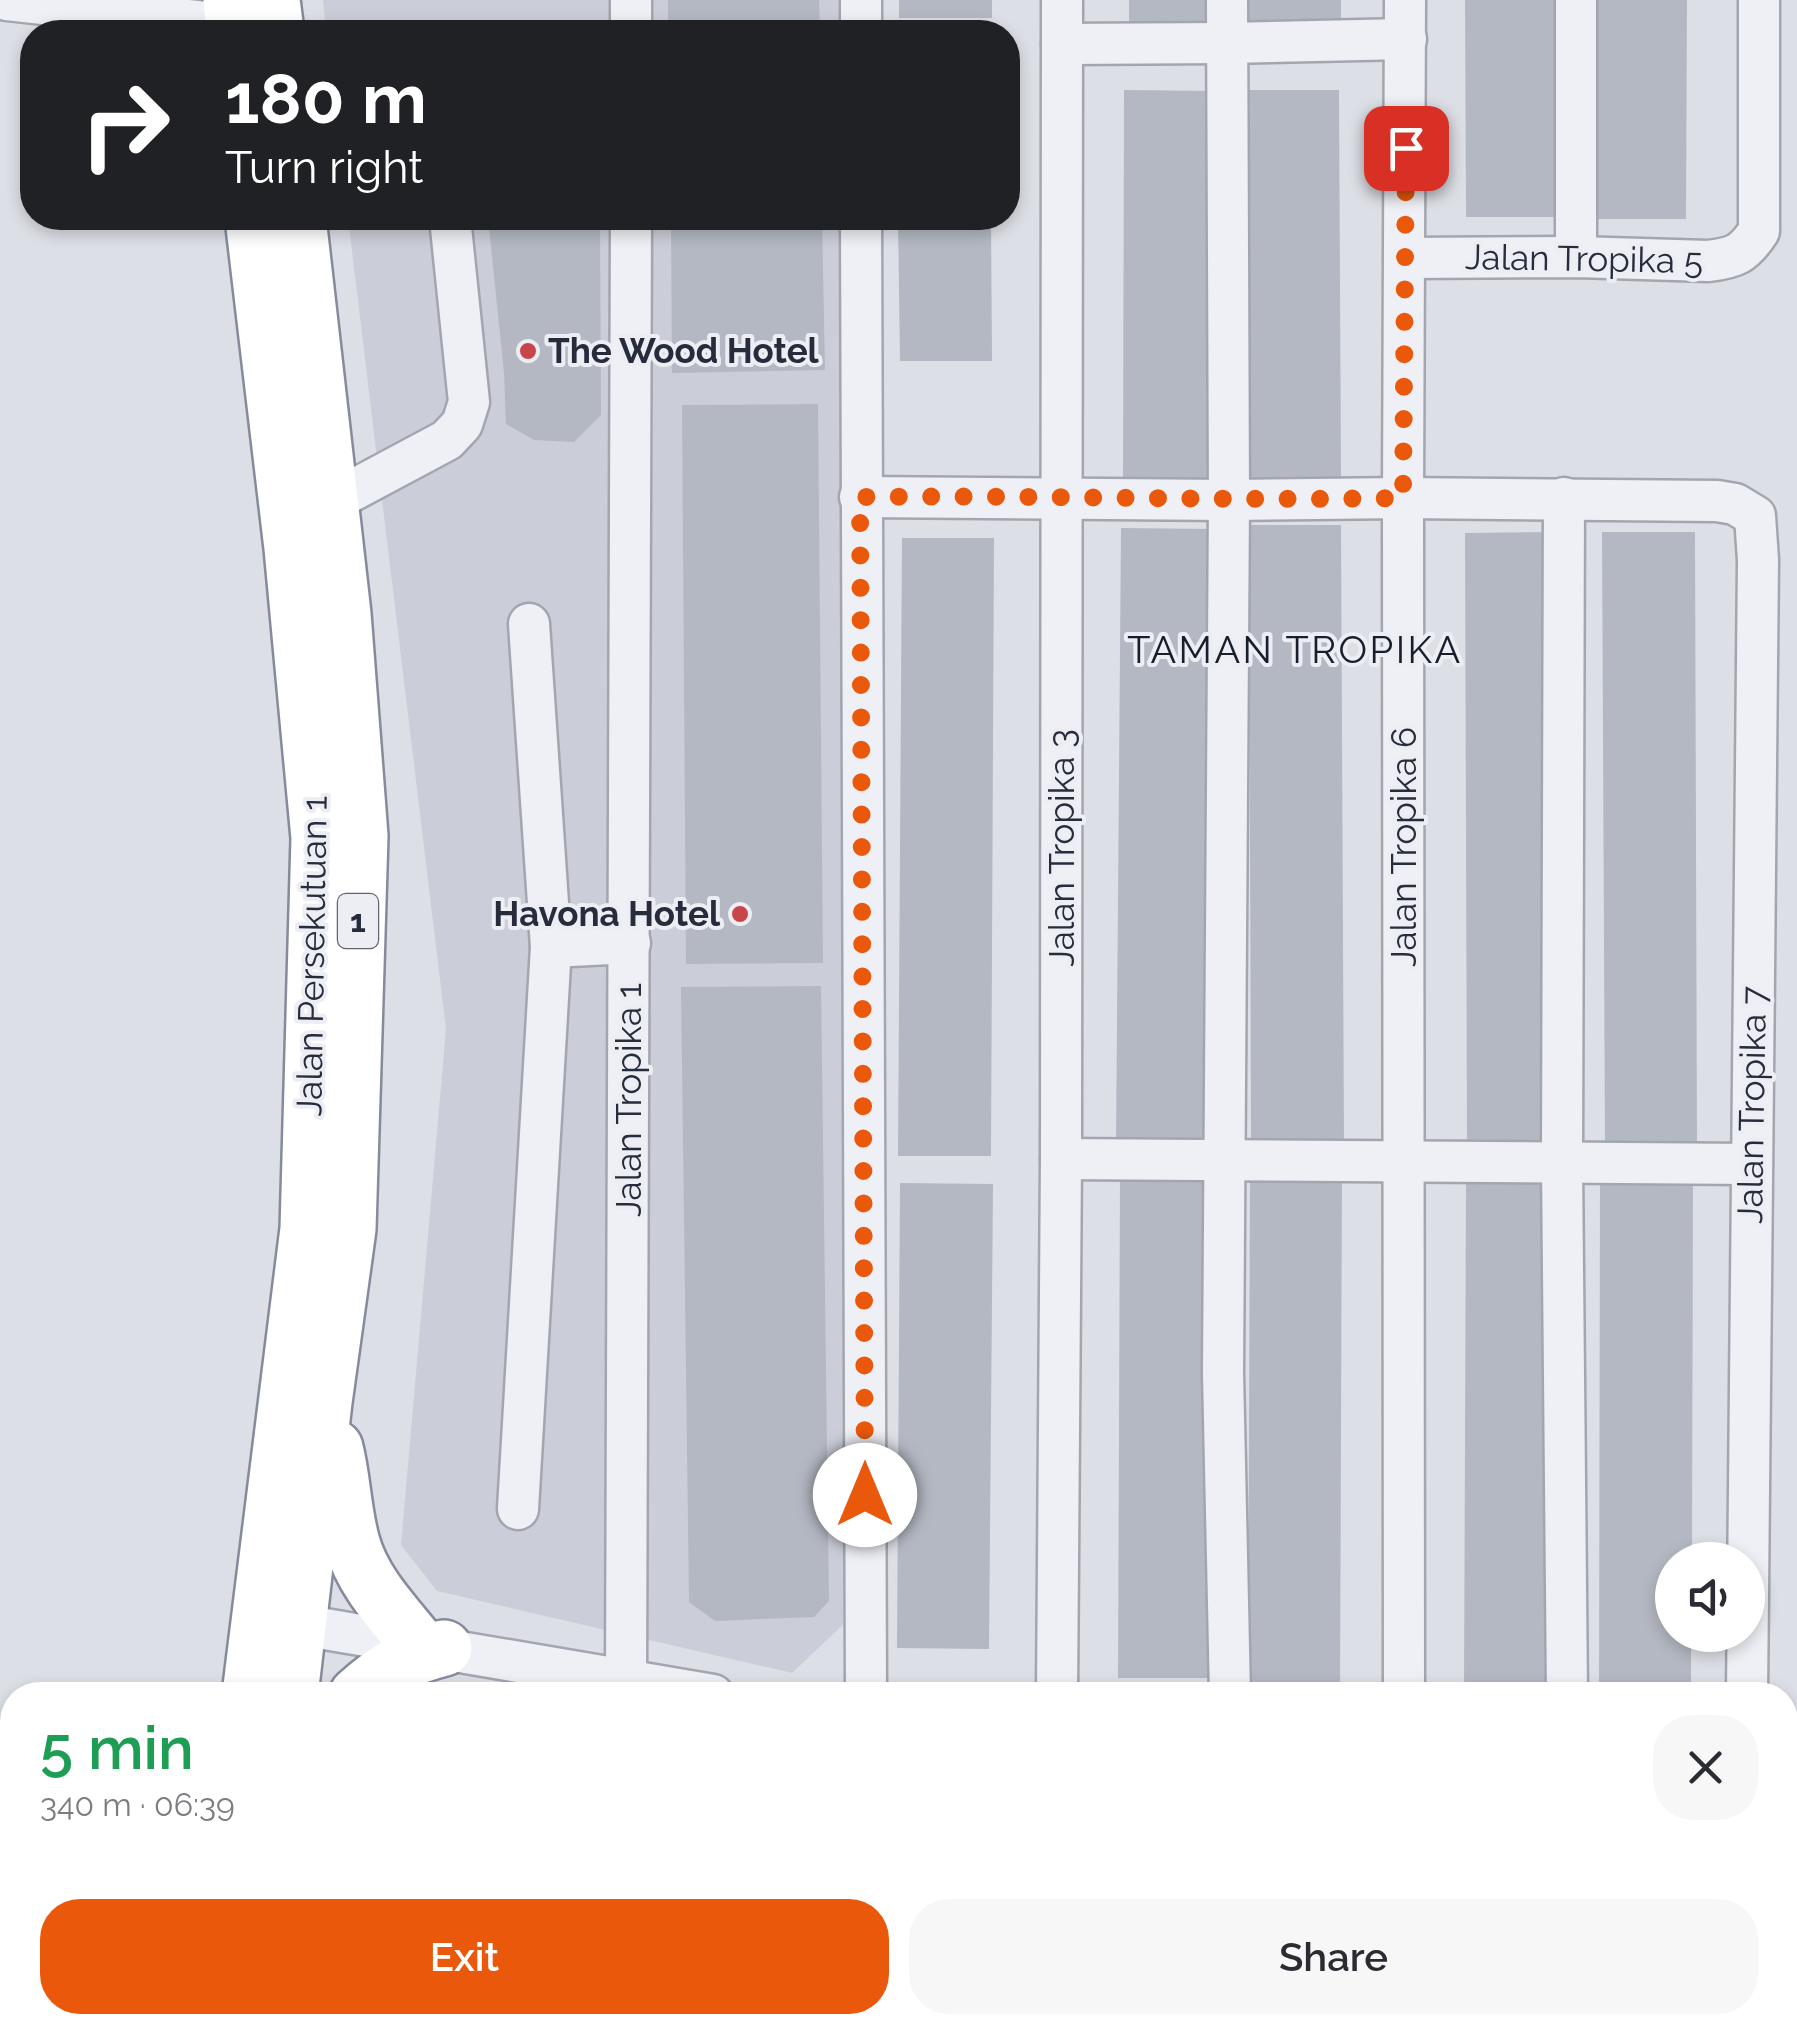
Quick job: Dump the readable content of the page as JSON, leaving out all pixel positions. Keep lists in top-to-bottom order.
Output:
{
  "streets": {
    "highway": ["1", "Jalan Persekutuan 1"],
    "street": [
      "Jalan Tropika 5",
      "Jalan Tropika 6",
      "Jalan Tropika 3",
      "Jalan Tropika 1",
      "Jalan Tropika 7"
    ]
  },
  "crossings": [
    ["Jalan Tropika 5", "Jalan Tropika 6"]
  ],
  "districts": ["TAMAN TROPIKA"],
  "places": ["The Wood Hotel", "Havona Hotel"],
  "page": {
    "turn": ["180 m", "Turn right"],
    "heading": ["5 min", "340 m · 06:39"],
    "buttons": ["Exit", "Share"]
  }
}
